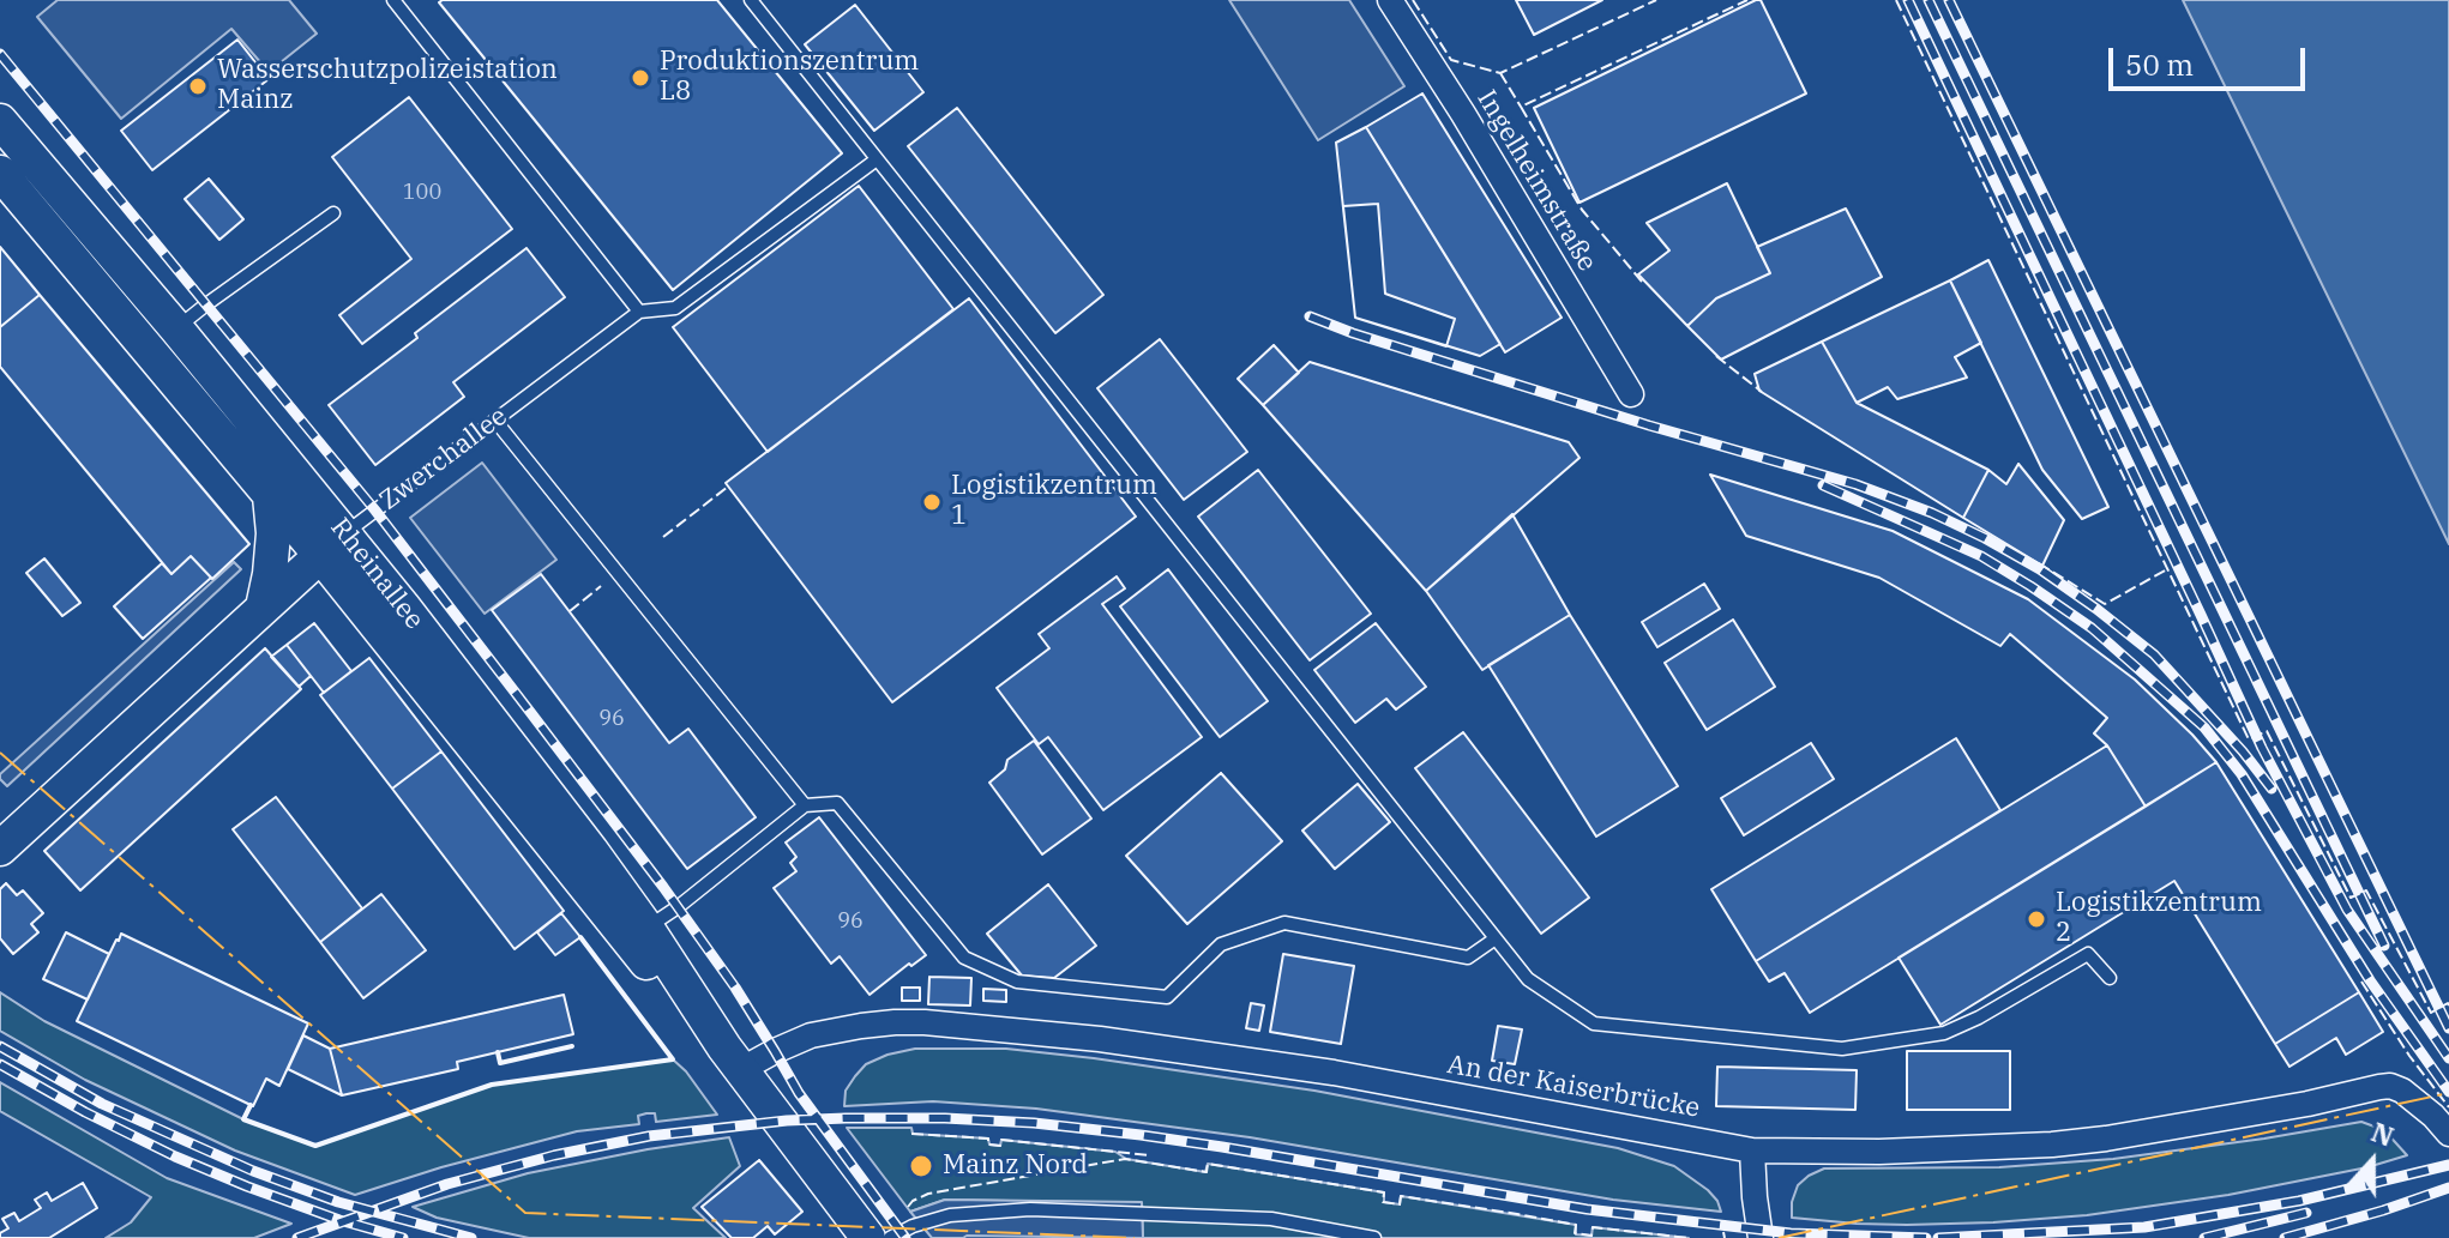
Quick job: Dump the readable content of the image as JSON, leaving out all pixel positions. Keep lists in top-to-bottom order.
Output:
{
  "streets": {
    "main road": ["Zwerchallee", "Rheinallee"],
    "street": ["Ingelheimstraße", "An der Kaiserbrücke"]
  },
  "crossings": [
    ["Zwerchallee", "Rheinallee"],
    ["Rheinallee", "An der Kaiserbrücke"]
  ],
  "places": [
    "Produktionszentrum L8",
    "Wasserschutzpolizeistation Mainz",
    "Logistikzentrum 1",
    "Logistikzentrum 2",
    "Mainz Nord"
  ],
  "house_numbers": ["100", "96", "96"],
  "scale_bar": "50 m",
  "north": "top"
}
